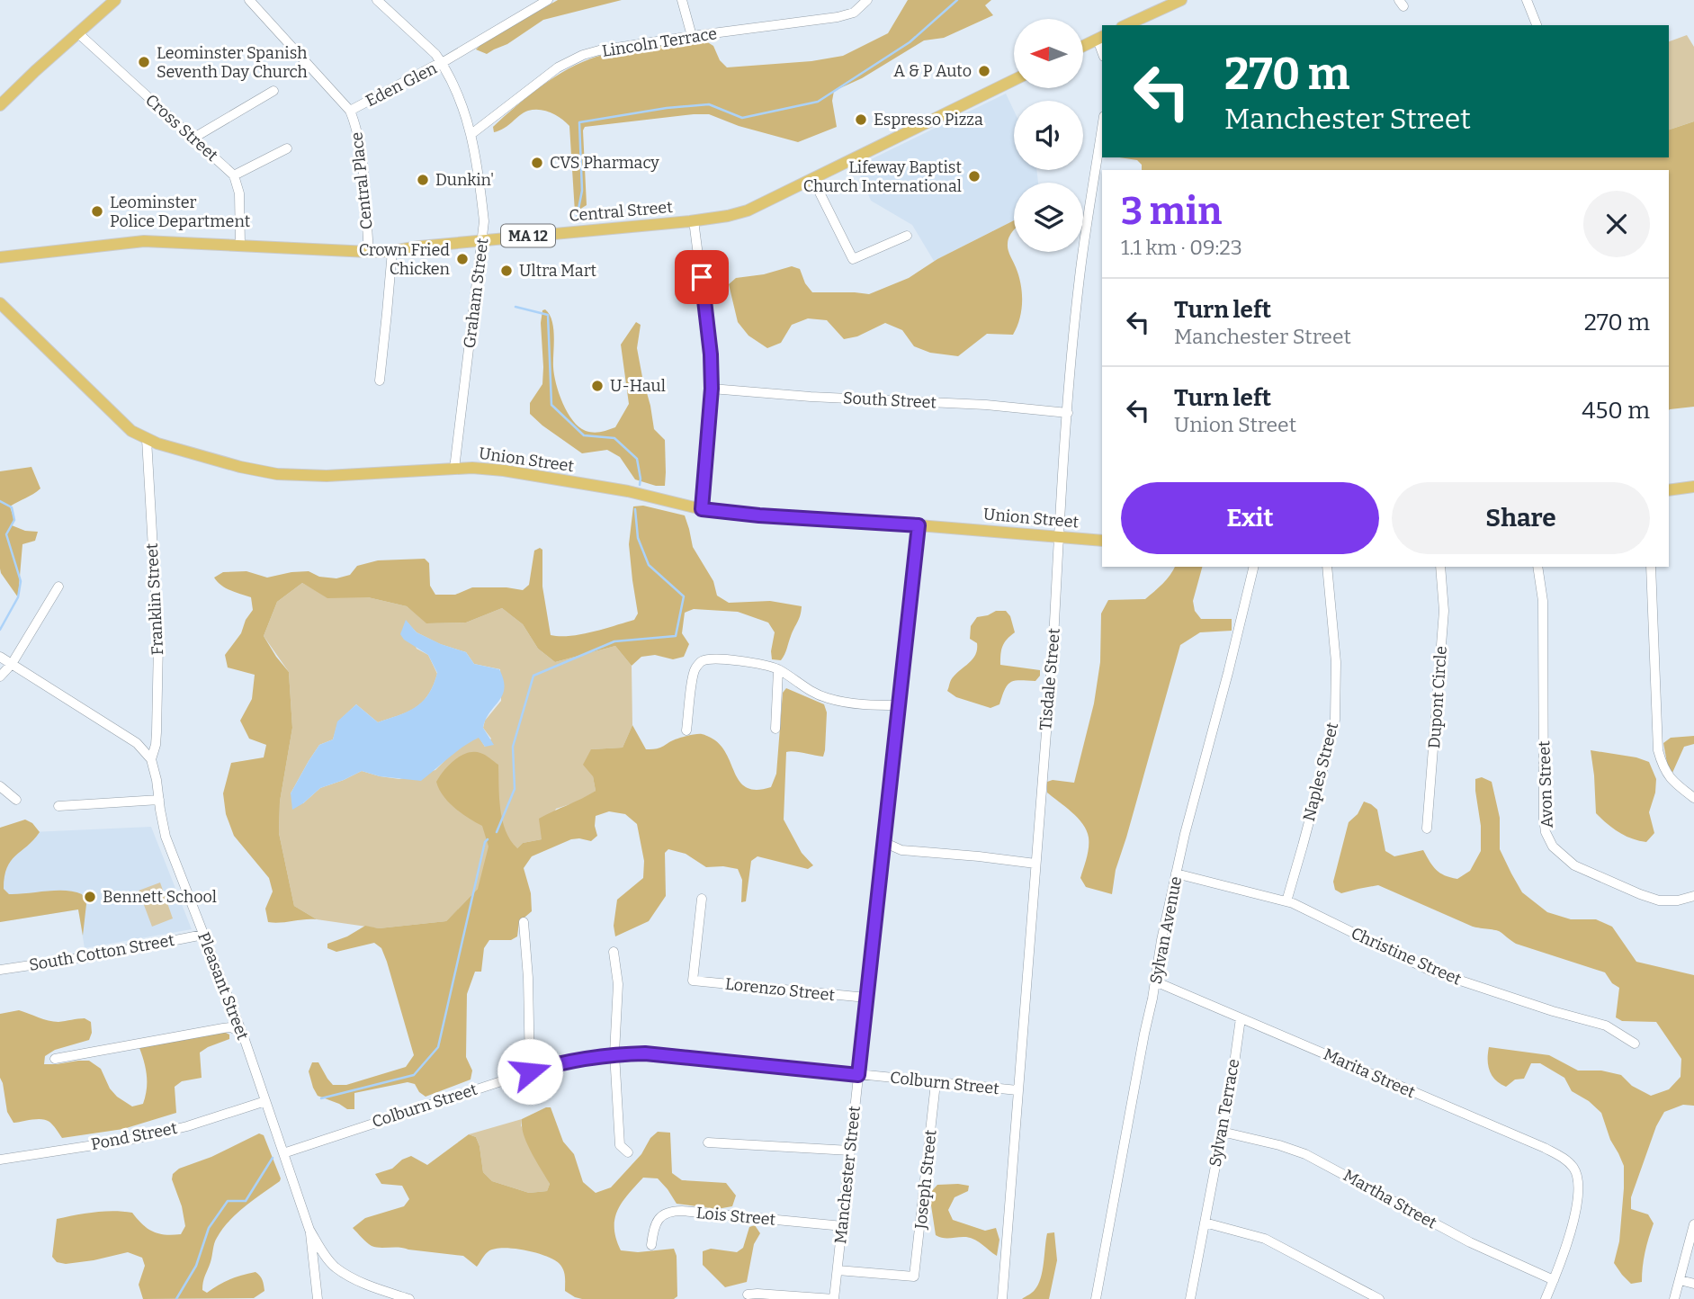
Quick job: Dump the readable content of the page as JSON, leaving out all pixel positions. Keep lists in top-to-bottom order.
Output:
{
  "streets": {
    "main road": ["Central Street", "MA 12", "Union Street"],
    "street": [
      "Lincoln Terrace",
      "Eden Glen",
      "Cross Street",
      "Central Place",
      "Graham Street",
      "South Street",
      "Franklin Street",
      "Tisdale Street",
      "Dupont Circle",
      "Naples Street",
      "Avon Street",
      "Sylvan Avenue",
      "South Cotton Street",
      "Christine Street",
      "Pleasant Street",
      "Lorenzo Street",
      "Marita Street",
      "Colburn Street",
      "Sylvan Terrace",
      "Pond Street",
      "Manchester Street",
      "Joseph Street",
      "Martha Street",
      "Lois Street"
    ]
  },
  "crossings": [
    ["Lincoln Terrace", "Graham Street"],
    ["Eden Glen", "Central Place"],
    ["Eden Glen", "Graham Street"],
    ["Central Place", "Central Street"],
    ["Central Street", "Graham Street"],
    ["Graham Street", "Union Street"],
    ["South Street", "Tisdale Street"],
    ["Union Street", "Franklin Street"],
    ["Union Street", "Tisdale Street"],
    ["Union Street", "Manchester Street"],
    ["Franklin Street", "Pleasant Street"],
    ["Tisdale Street", "Colburn Street"],
    ["Naples Street", "Christine Street"],
    ["Sylvan Avenue", "Christine Street"],
    ["South Cotton Street", "Pleasant Street"],
    ["Pleasant Street", "Colburn Street"],
    ["Pleasant Street", "Pond Street"],
    ["Lorenzo Street", "Manchester Street"],
    ["Marita Street", "Sylvan Terrace"],
    ["Marita Street", "Martha Street"],
    ["Colburn Street", "Manchester Street"],
    ["Colburn Street", "Joseph Street"],
    ["Sylvan Terrace", "Martha Street"],
    ["Manchester Street", "Joseph Street"],
    ["Manchester Street", "Lois Street"]
  ],
  "places": [
    "Leominster Spanish Seventh Day Church",
    "A & P Auto",
    "Espresso Pizza",
    "CVS Pharmacy",
    "Lifeway Baptist Church International",
    "Dunkin'",
    "Leominster Police Department",
    "Crown Fried Chicken",
    "Ultra Mart",
    "U-Haul",
    "Bennett School"
  ],
  "north": "left",
  "page": {
    "turn": ["270 m", "Manchester Street"],
    "heading": ["3 min", "1.1 km · 09:23"],
    "list": [
      {
        "name": "Turn left",
        "note": "Manchester Street",
        "value": "270 m"
      },
      {
        "name": "Turn left",
        "note": "Union Street",
        "value": "450 m"
      }
    ],
    "buttons": ["Exit", "Share"]
  }
}
